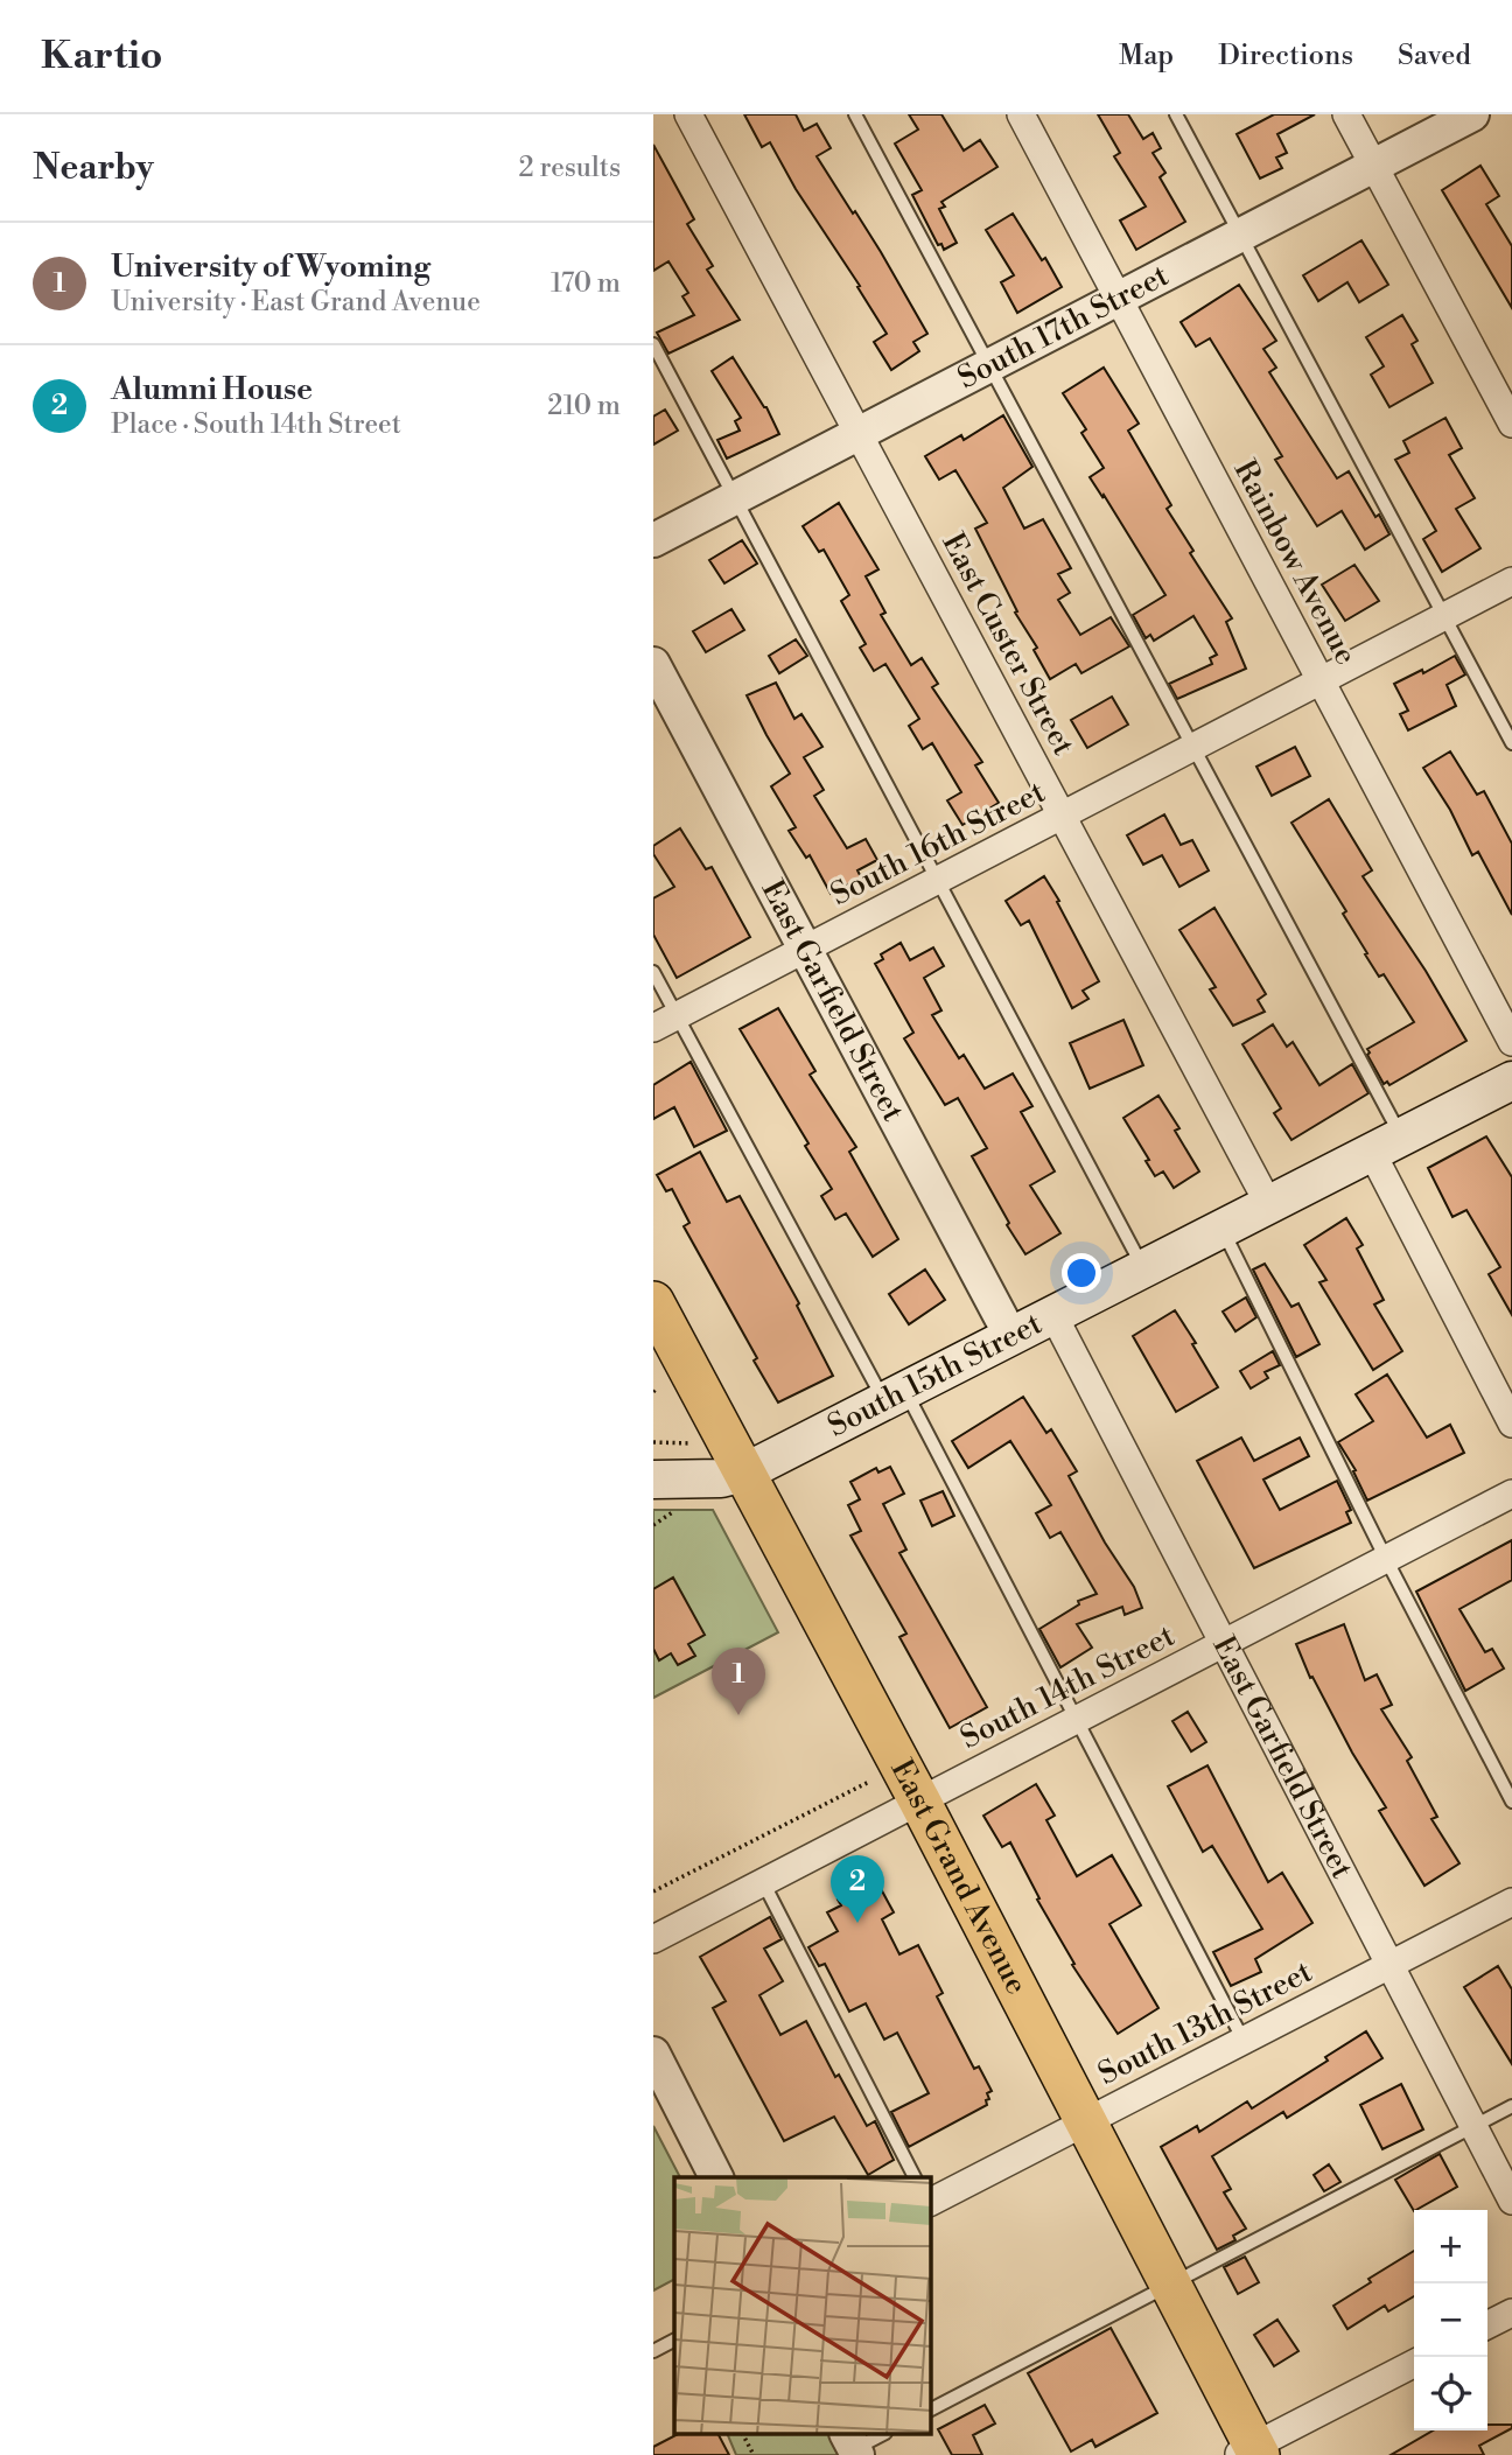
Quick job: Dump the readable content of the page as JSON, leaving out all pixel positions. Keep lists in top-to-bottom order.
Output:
{
  "streets": {
    "main road": ["South 15th Street", "East Grand Avenue"],
    "street": [
      "South 17th Street",
      "Rainbow Avenue",
      "East Custer Street",
      "South 16th Street",
      "East Garfield Street",
      "South 14th Street",
      "South 13th Street"
    ]
  },
  "crossings": [
    ["South 17th Street", "Rainbow Avenue"],
    ["South 17th Street", "East Custer Street"],
    ["Rainbow Avenue", "South 16th Street"],
    ["East Custer Street", "South 16th Street"],
    ["East Custer Street", "South 15th Street"],
    ["South 16th Street", "East Garfield Street"],
    ["East Garfield Street", "South 15th Street"],
    ["East Garfield Street", "South 14th Street"],
    ["East Garfield Street", "South 13th Street"],
    ["South 15th Street", "East Grand Avenue"],
    ["South 14th Street", "East Grand Avenue"],
    ["East Grand Avenue", "South 13th Street"]
  ],
  "page": {
    "header": "Kartio",
    "nav": ["Map", "Directions", "Saved"],
    "heading": ["Nearby", "2 results"],
    "list": [
      {
        "mark": "1",
        "name": "University of Wyoming",
        "note": "University · East Grand Avenue",
        "value": "170 m"
      },
      {
        "mark": "2",
        "name": "Alumni House",
        "note": "Place · South 14th Street",
        "value": "210 m"
      }
    ],
    "pins": ["1", "2"],
    "map_buttons": ["+", "−"]
  }
}
